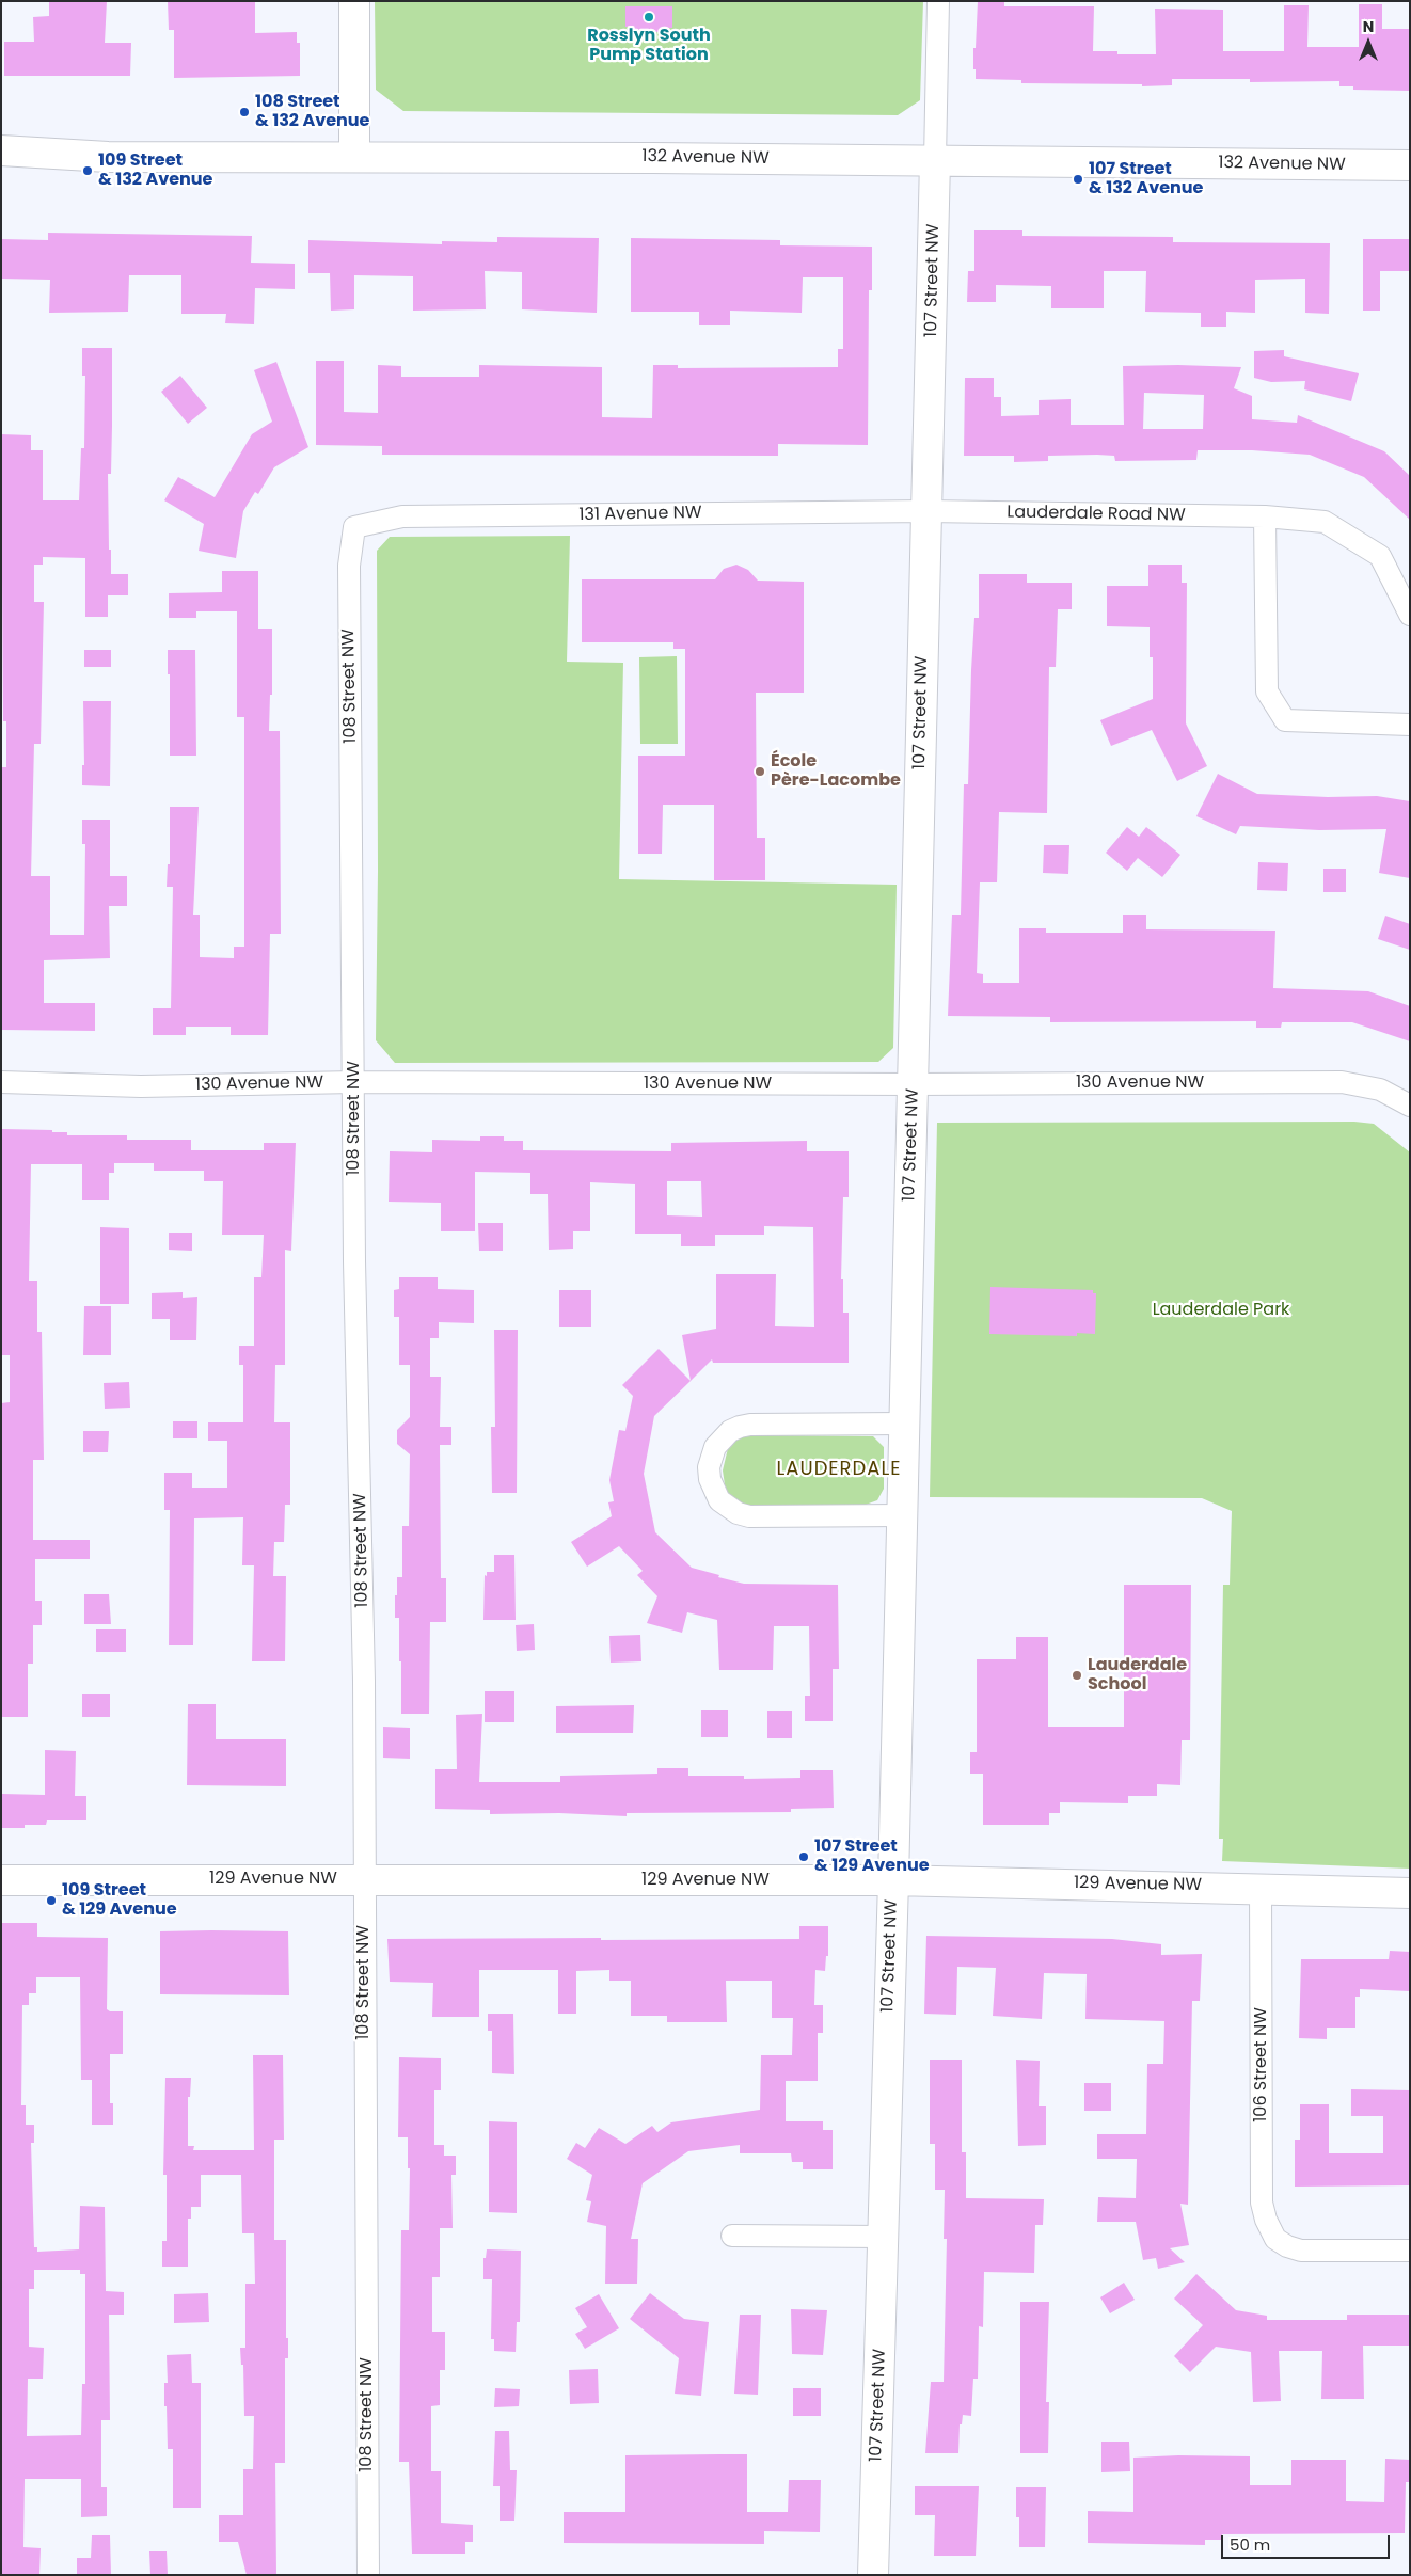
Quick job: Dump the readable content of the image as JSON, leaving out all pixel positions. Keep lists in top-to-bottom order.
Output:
{
  "streets": {
    "street": [
      "132 Avenue NW",
      "107 Street NW",
      "131 Avenue NW",
      "Lauderdale Road NW",
      "108 Street NW",
      "130 Avenue NW",
      "129 Avenue NW",
      "106 Street NW"
    ]
  },
  "crossings": [
    ["132 Avenue NW", "107 Street NW"],
    ["107 Street NW", "131 Avenue NW"],
    ["107 Street NW", "Lauderdale Road NW"],
    ["107 Street NW", "130 Avenue NW"],
    ["107 Street NW", "129 Avenue NW"],
    ["131 Avenue NW", "Lauderdale Road NW"],
    ["131 Avenue NW", "108 Street NW"],
    ["108 Street NW", "130 Avenue NW"],
    ["108 Street NW", "129 Avenue NW"],
    ["129 Avenue NW", "106 Street NW"]
  ],
  "districts": ["LAUDERDALE"],
  "parks": ["Lauderdale Park"],
  "places": [
    "Rosslyn South Pump Station",
    "108 Street & 132 Avenue",
    "109 Street & 132 Avenue",
    "107 Street & 132 Avenue",
    "École Père-Lacombe",
    "Lauderdale School",
    "107 Street & 129 Avenue",
    "109 Street & 129 Avenue"
  ],
  "scale_bar": "50 m",
  "north": "top"
}
